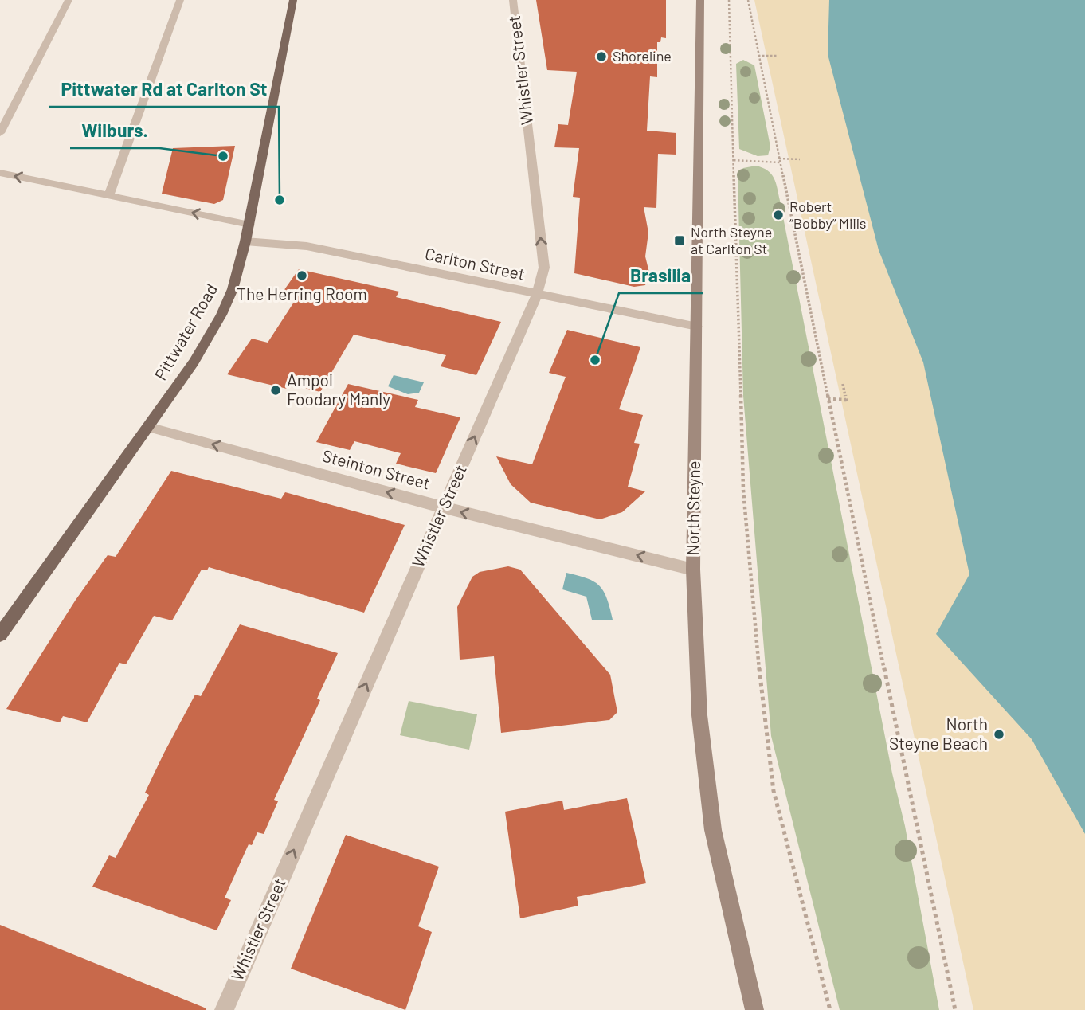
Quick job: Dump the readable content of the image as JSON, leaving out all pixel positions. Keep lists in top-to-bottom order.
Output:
{
  "streets": {
    "main road": ["Pittwater Road", "North Steyne"],
    "street": ["Whistler Street", "Carlton Street", "Steinton Street"]
  },
  "crossings": [
    ["Whistler Street", "Carlton Street"],
    ["Whistler Street", "Steinton Street"],
    ["Carlton Street", "Pittwater Road"],
    ["Carlton Street", "North Steyne"],
    ["Pittwater Road", "Steinton Street"],
    ["Steinton Street", "North Steyne"]
  ],
  "one_way": ["Whistler Street", "Steinton Street"],
  "places": {
    "other": [
      "Shoreline",
      "Wilburs.",
      "Pittwater Rd at Carlton St",
      "Robert “Bobby” Mills",
      "The Herring Room",
      "Brasilia",
      "Ampol Foodary Manly",
      "North Steyne Beach"
    ],
    "transit": ["North Steyne at Carlton St"]
  }
}
